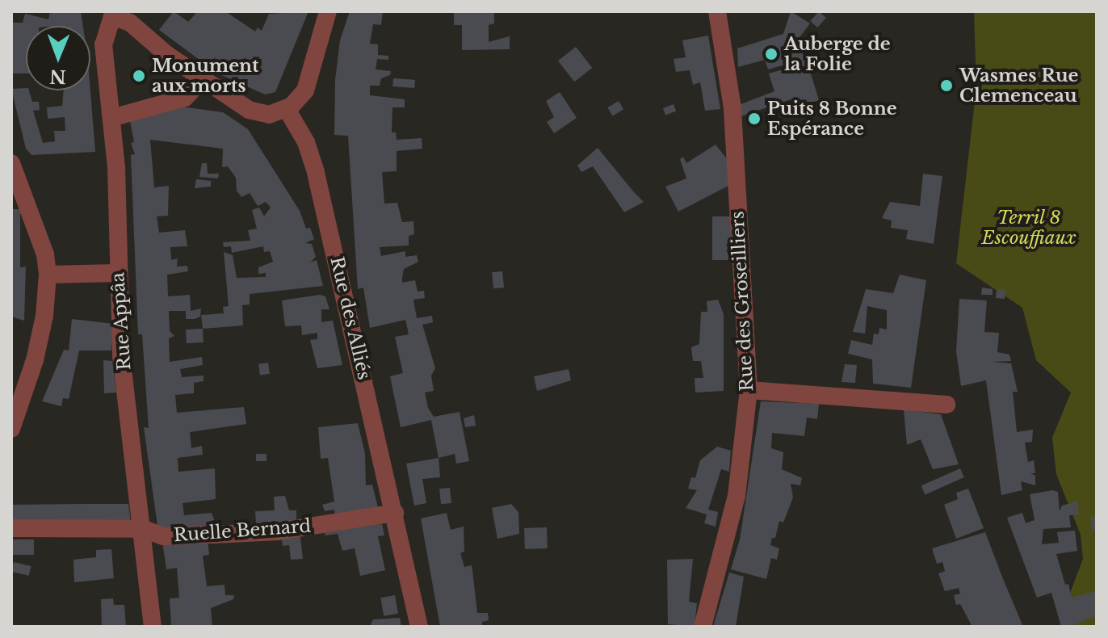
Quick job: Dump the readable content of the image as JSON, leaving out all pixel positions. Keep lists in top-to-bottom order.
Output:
{
  "streets": {
    "street": [
      "Rue des Groseilliers",
      "Rue des Alliés",
      "Rue Appâa",
      "Ruelle Bernard"
    ]
  },
  "crossings": [
    ["Rue des Alliés", "Ruelle Bernard"],
    ["Rue Appâa", "Ruelle Bernard"]
  ],
  "parks": ["Terril 8 Escouffiaux"],
  "places": [
    "Auberge de la Folie",
    "Monument aux morts",
    "Wasmes Rue Clemenceau",
    "Puits 8 Bonne Espérance"
  ],
  "north": "bottom"
}
